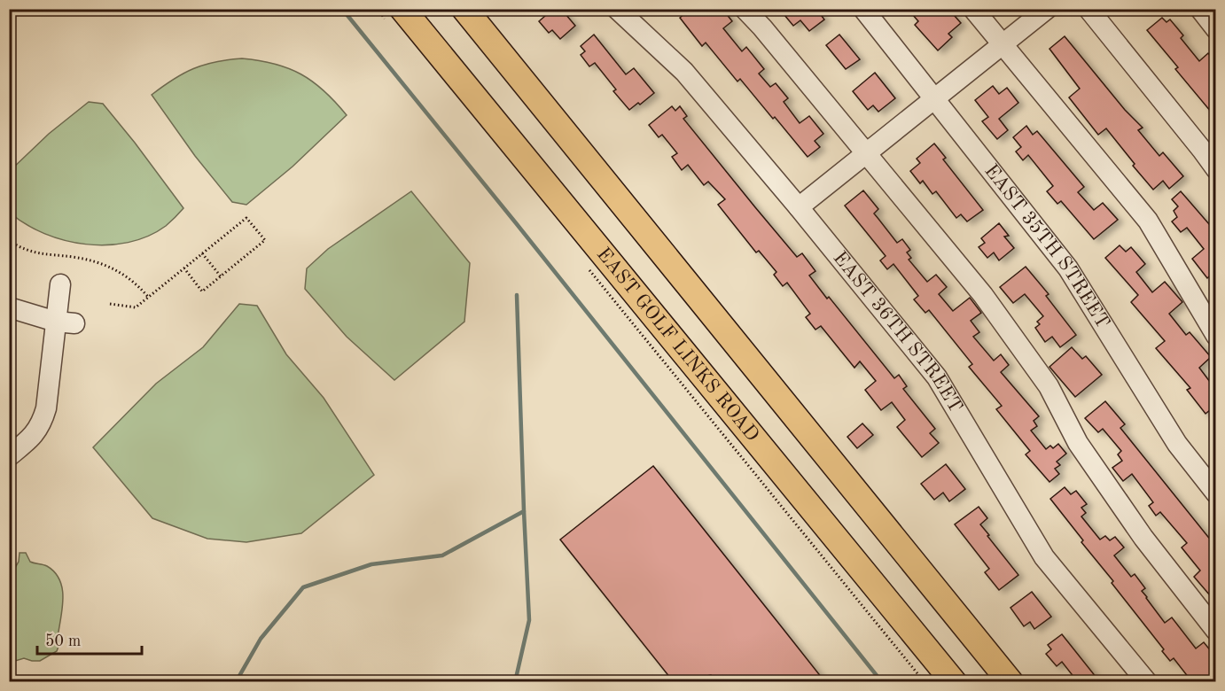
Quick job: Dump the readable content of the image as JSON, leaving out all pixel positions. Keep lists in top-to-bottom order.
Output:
{
  "streets": {
    "main road": ["EAST GOLF LINKS ROAD"],
    "street": ["EAST 35TH STREET", "EAST 36TH STREET"]
  },
  "scale_bar": "50 m"
}
